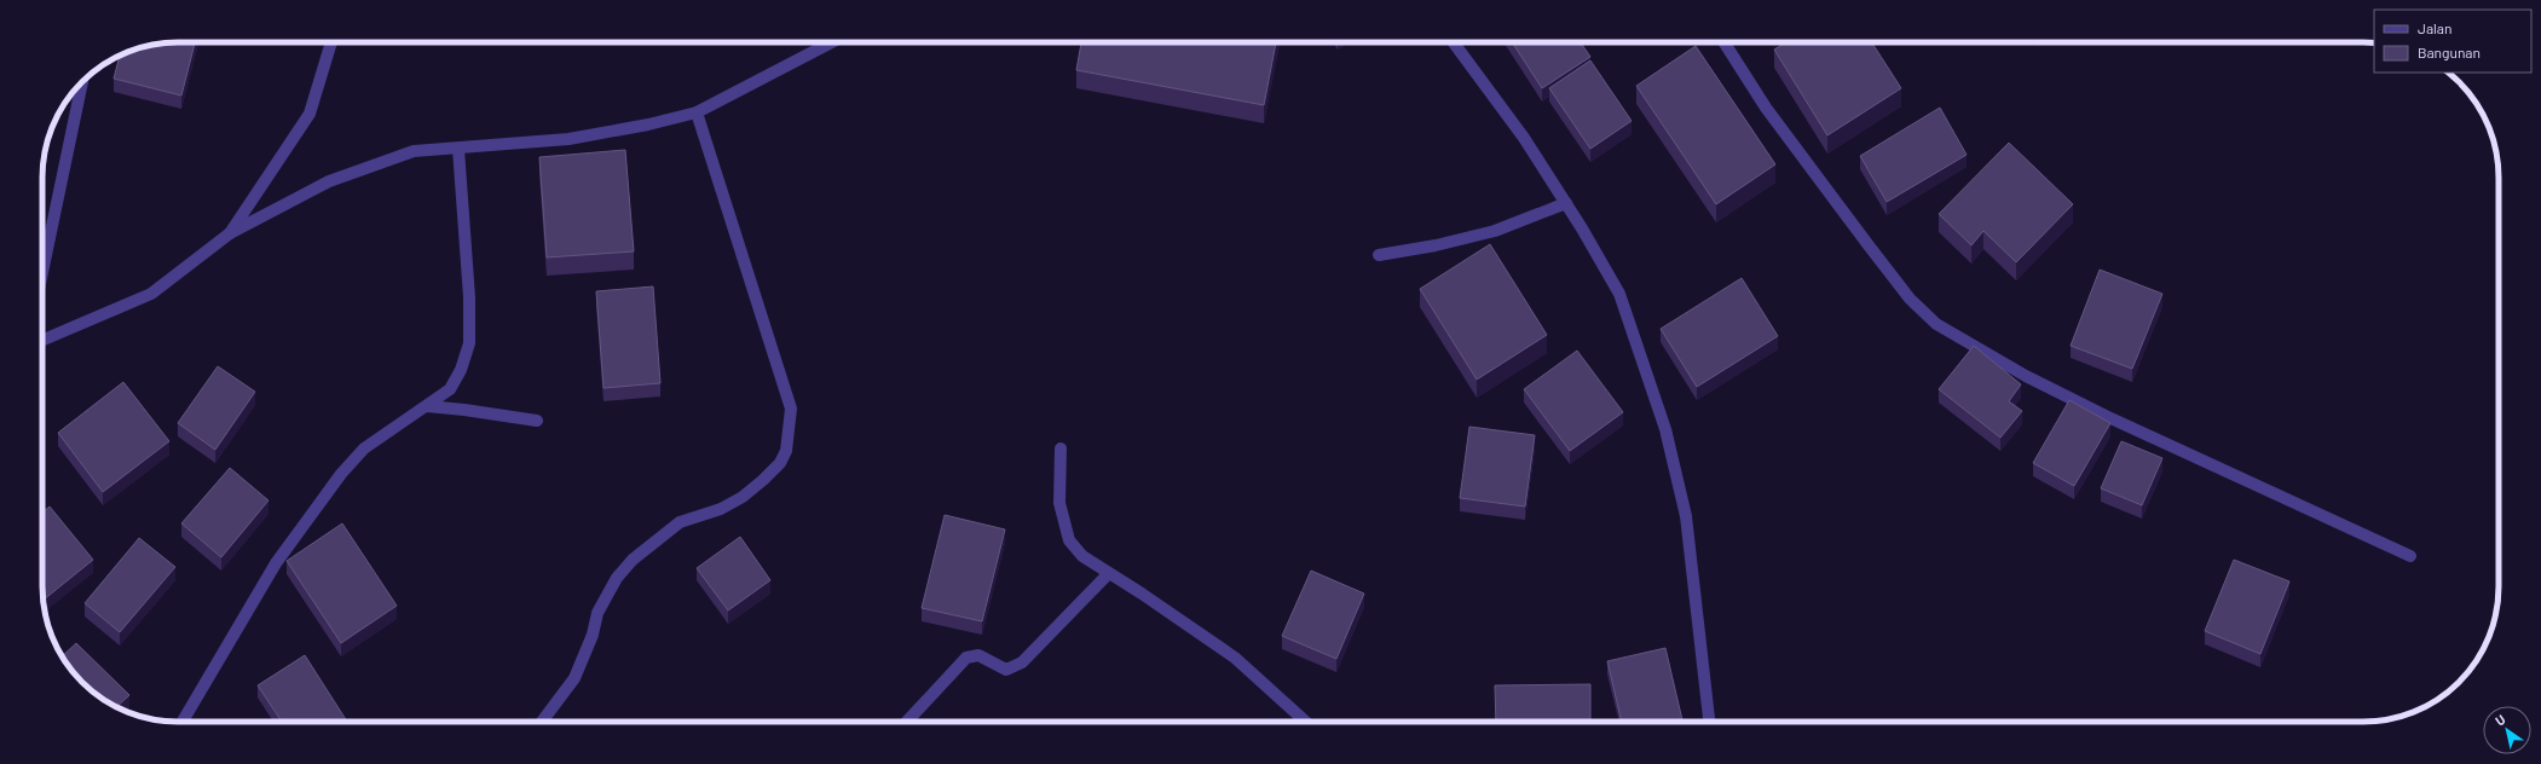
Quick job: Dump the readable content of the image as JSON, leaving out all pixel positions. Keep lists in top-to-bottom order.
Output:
{
  "legend": ["Jalan", "Bangunan"],
  "north": "top left"
}
